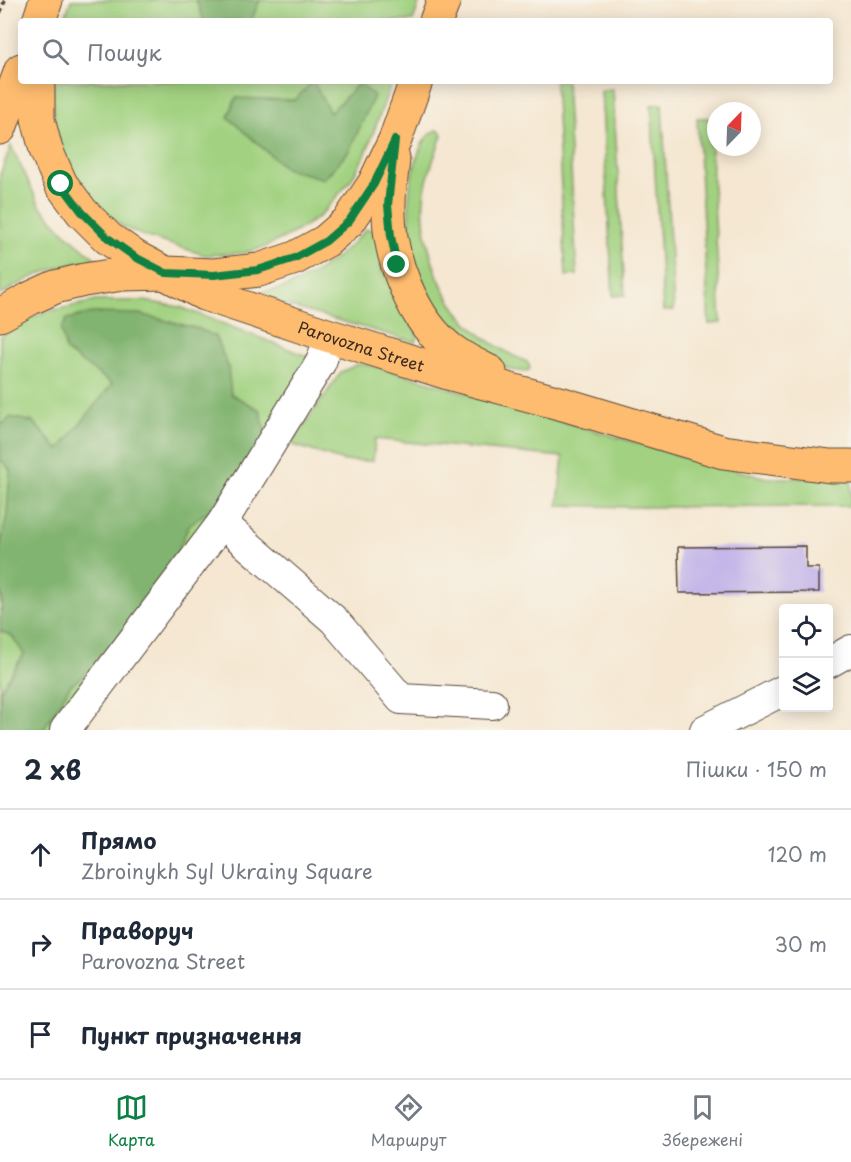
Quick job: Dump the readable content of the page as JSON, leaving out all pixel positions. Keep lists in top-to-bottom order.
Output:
{
  "streets": {
    "main road": ["Parovozna Street"]
  },
  "north": "top right",
  "page": {
    "search": "Пошук",
    "heading": ["2 хв", "Пішки · 150 m"],
    "list": [
      ["Прямо", "Zbroinykh Syl Ukrainy Square", "120 m"],
      ["Праворуч", "Parovozna Street", "30 m"],
      "Пункт призначення"
    ],
    "nav": ["Карта", "Маршрут", "Збережені"]
  }
}
